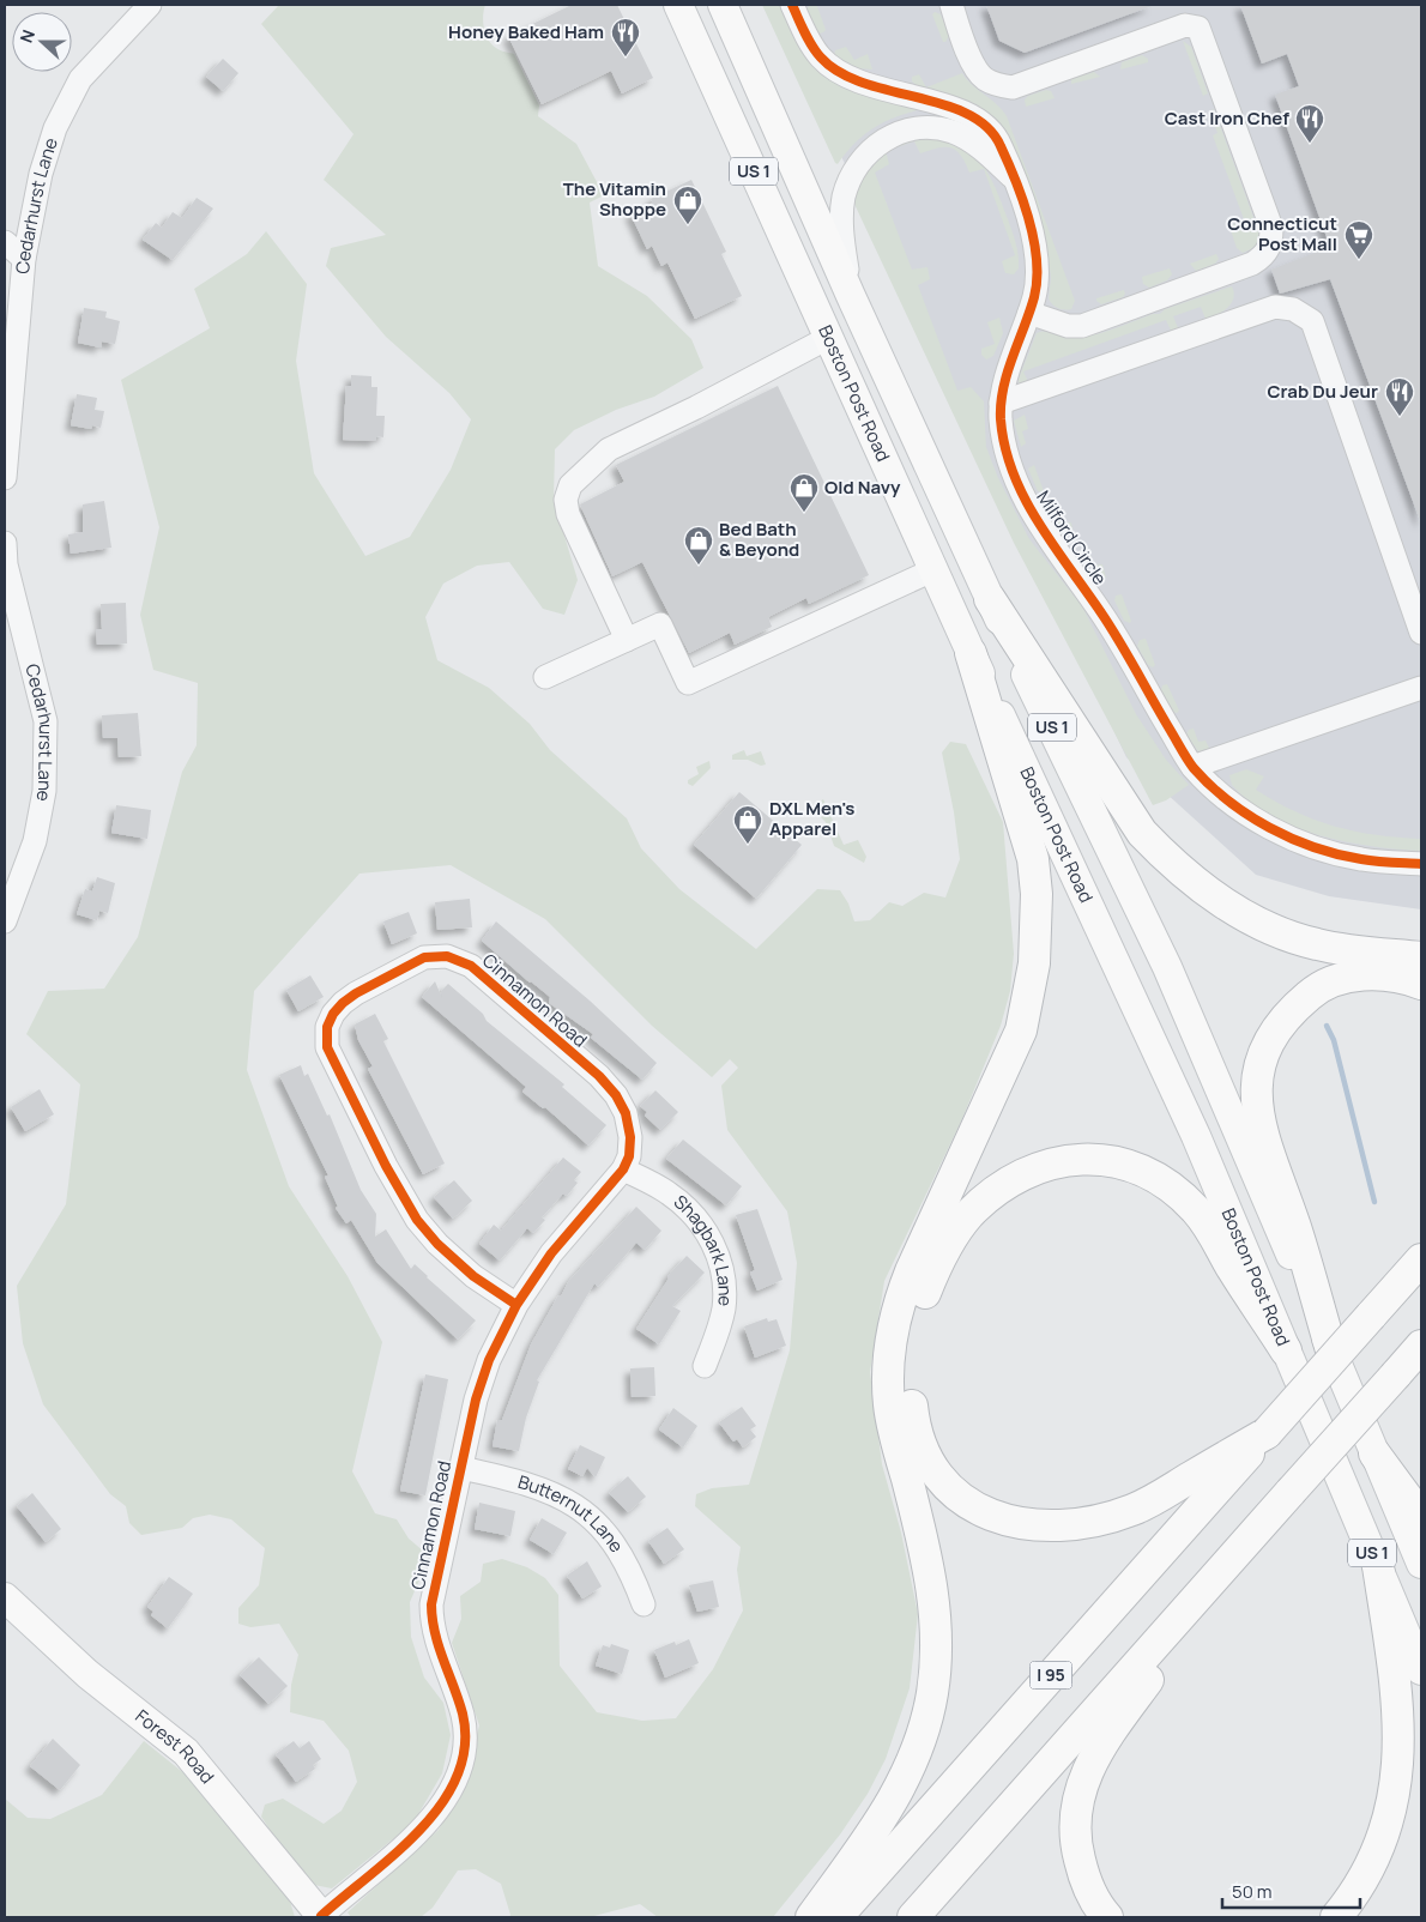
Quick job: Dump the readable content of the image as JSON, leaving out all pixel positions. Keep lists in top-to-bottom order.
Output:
{
  "streets": {
    "highway": ["I 95"],
    "main road": ["US 1", "Boston Post Road", "Forest Road"],
    "street": [
      "Cedarhurst Lane",
      "Milford Circle",
      "Cinnamon Road",
      "Shagbark Lane",
      "Butternut Lane"
    ]
  },
  "crossings": [
    ["Cinnamon Road", "Shagbark Lane"],
    ["Cinnamon Road", "Butternut Lane"],
    ["Cinnamon Road", "Forest Road"]
  ],
  "places": {
    "restaurant": ["Honey Baked Ham", "Cast Iron Chef", "Crab Du Jeur"],
    "shop": [
      "The Vitamin Shoppe",
      "Old Navy",
      "Bed Bath & Beyond",
      "DXL Men's Apparel"
    ],
    "supermarket": ["Connecticut Post Mall"]
  },
  "scale_bar": "50 m",
  "north": "left"
}
